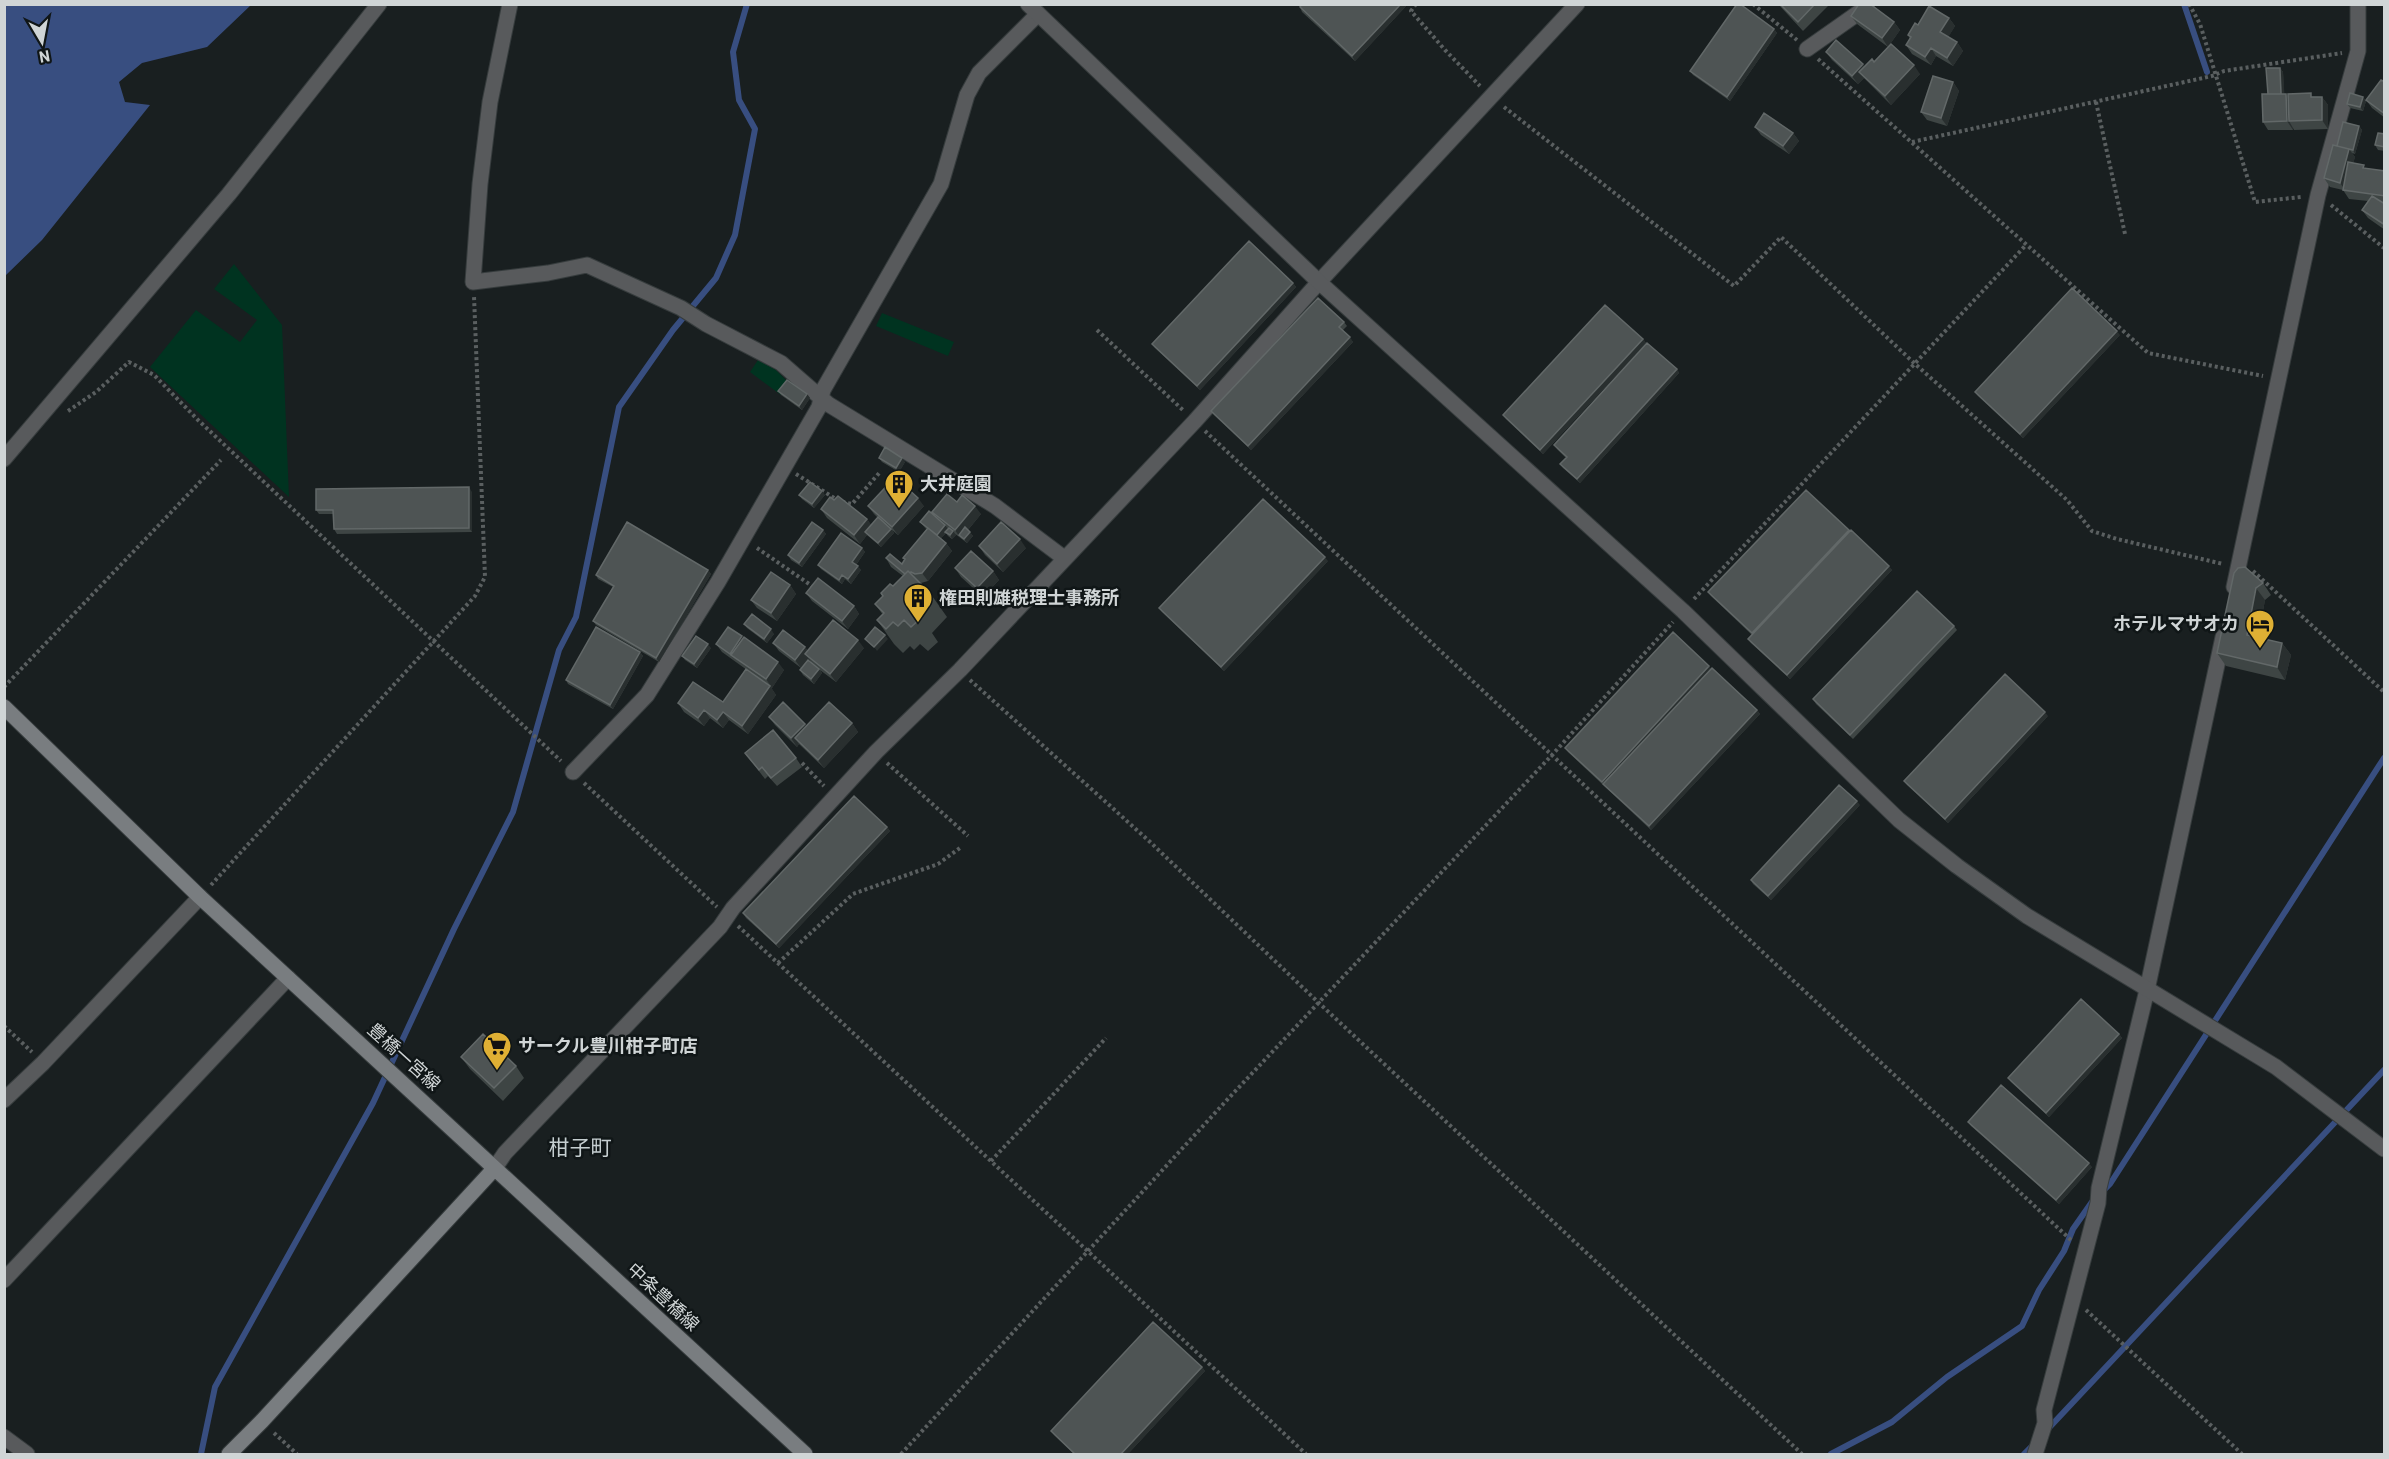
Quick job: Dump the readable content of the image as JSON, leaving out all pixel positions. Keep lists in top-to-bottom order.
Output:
{
  "streets": {
    "main road": ["豊橋一宮線", "中条豊橋線"]
  },
  "crossings": [
    ["豊橋一宮線", "中条豊橋線"]
  ],
  "districts": ["柑子町"],
  "places": {
    "building": ["大井庭園", "権田則雄税理士事務所"],
    "hotel": ["ホテルマサオカ"],
    "supermarket": ["サークル豊川柑子町店"]
  },
  "north": "bottom"
}
